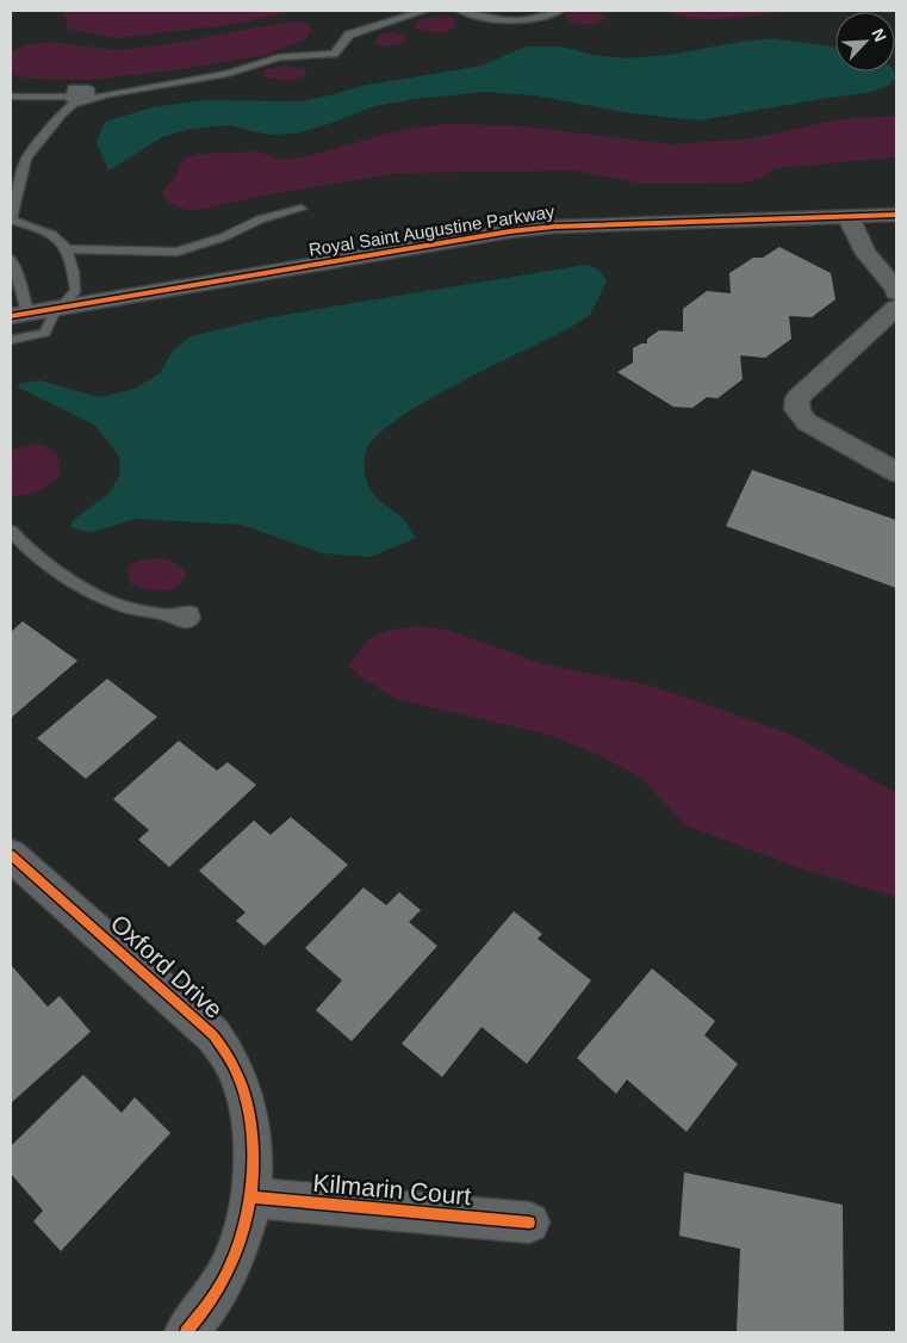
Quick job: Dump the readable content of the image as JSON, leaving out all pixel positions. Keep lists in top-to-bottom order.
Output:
{
  "streets": {
    "street": ["Royal Saint Augustine Parkway", "Oxford Drive", "Kilmarin Court"]
  },
  "crossings": [
    ["Oxford Drive", "Kilmarin Court"]
  ],
  "north": "top right"
}
